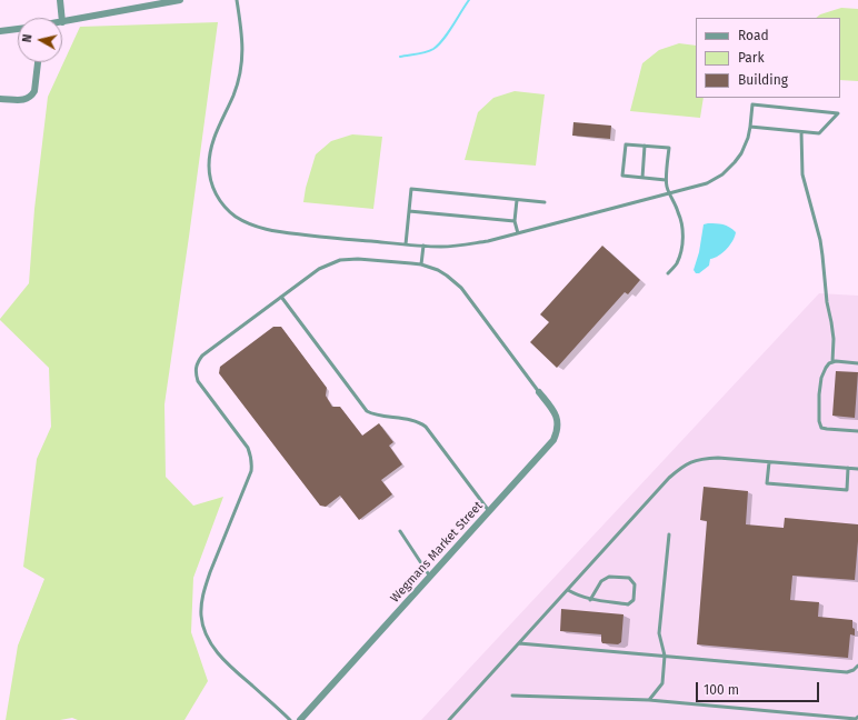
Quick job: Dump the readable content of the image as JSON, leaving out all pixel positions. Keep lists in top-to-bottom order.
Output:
{
  "streets": {
    "street": ["Wegmans Market Street"]
  },
  "legend": ["Road", "Park", "Building"],
  "scale_bar": "100 m",
  "north": "left"
}
